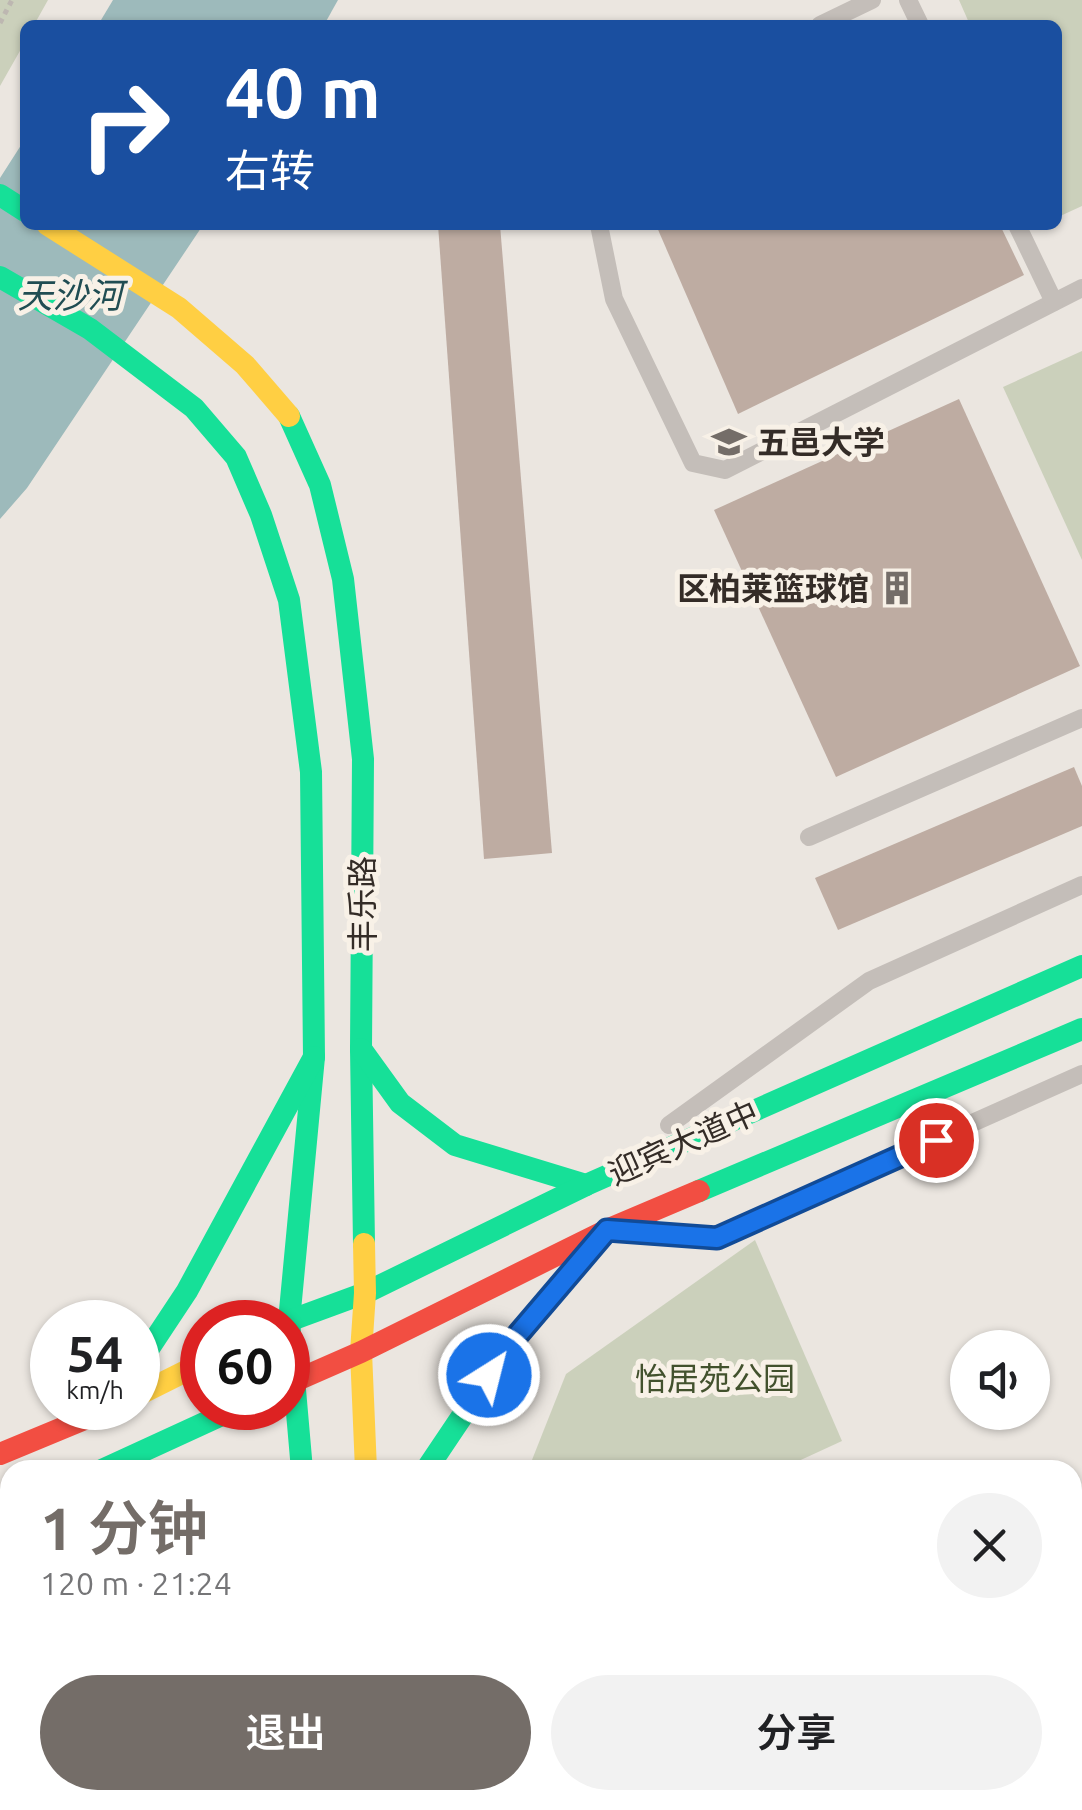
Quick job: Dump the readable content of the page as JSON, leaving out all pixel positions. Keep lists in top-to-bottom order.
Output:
{
  "streets": {
    "main road": ["丰乐路", "迎宾大道中"]
  },
  "crossings": [
    ["丰乐路", "迎宾大道中"]
  ],
  "water": ["天沙河"],
  "parks": ["怡居苑公园"],
  "places": {
    "school or university": ["五邑大学"],
    "building": ["区柏莱篮球馆"]
  },
  "page": {
    "turn": ["40 m", "右转"],
    "speed": "54 km/h",
    "limit": "60",
    "heading": ["1 分钟", "120 m · 21:24"],
    "buttons": ["退出", "分享"]
  }
}
